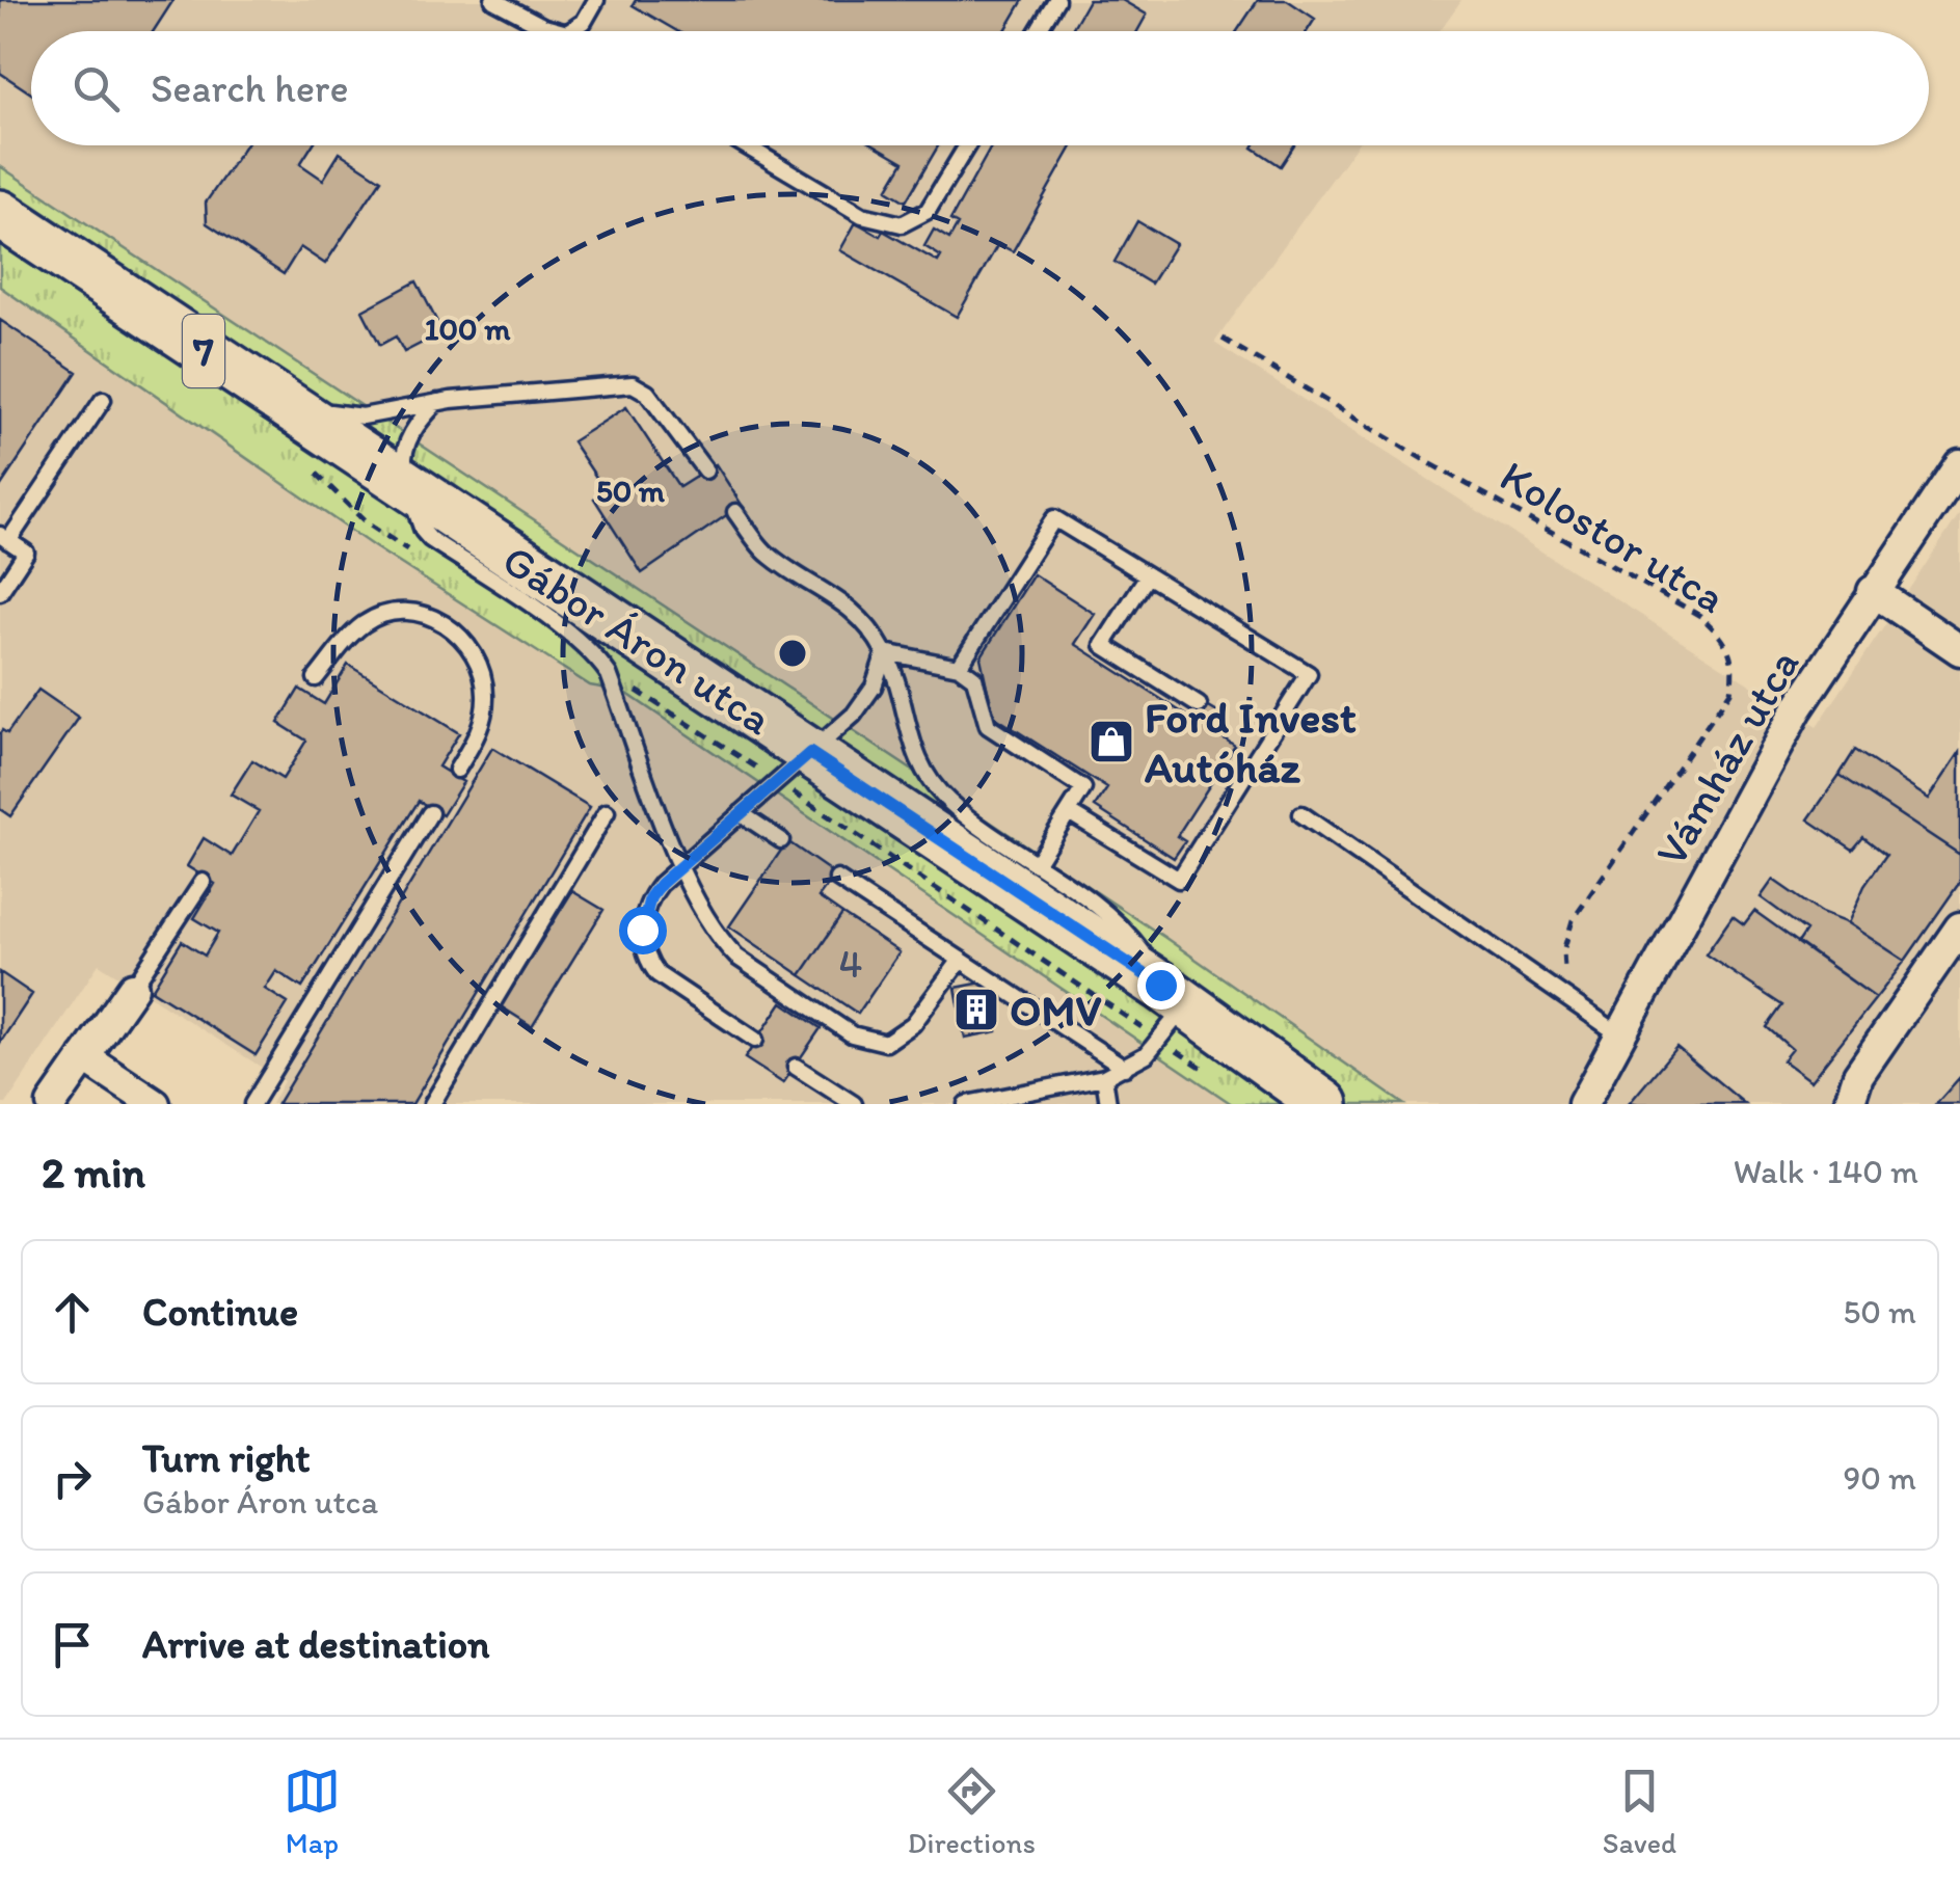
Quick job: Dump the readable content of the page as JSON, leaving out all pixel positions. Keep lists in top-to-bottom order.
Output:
{
  "streets": {
    "main road": ["7", "Gábor Áron utca"],
    "street": ["Vámház utca"],
    "path": ["Kolostor utca"]
  },
  "places": {
    "shop": ["Ford Invest Autóház"],
    "building": ["OMV"]
  },
  "house_numbers": ["4"],
  "page": {
    "search": "Search here",
    "heading": ["2 min", "Walk · 140 m"],
    "list": [
      ["Continue", "50 m"],
      ["Turn right", "Gábor Áron utca", "90 m"],
      "Arrive at destination"
    ],
    "nav": ["Map", "Directions", "Saved"]
  },
  "rings": ["100 m", "50 m"]
}
